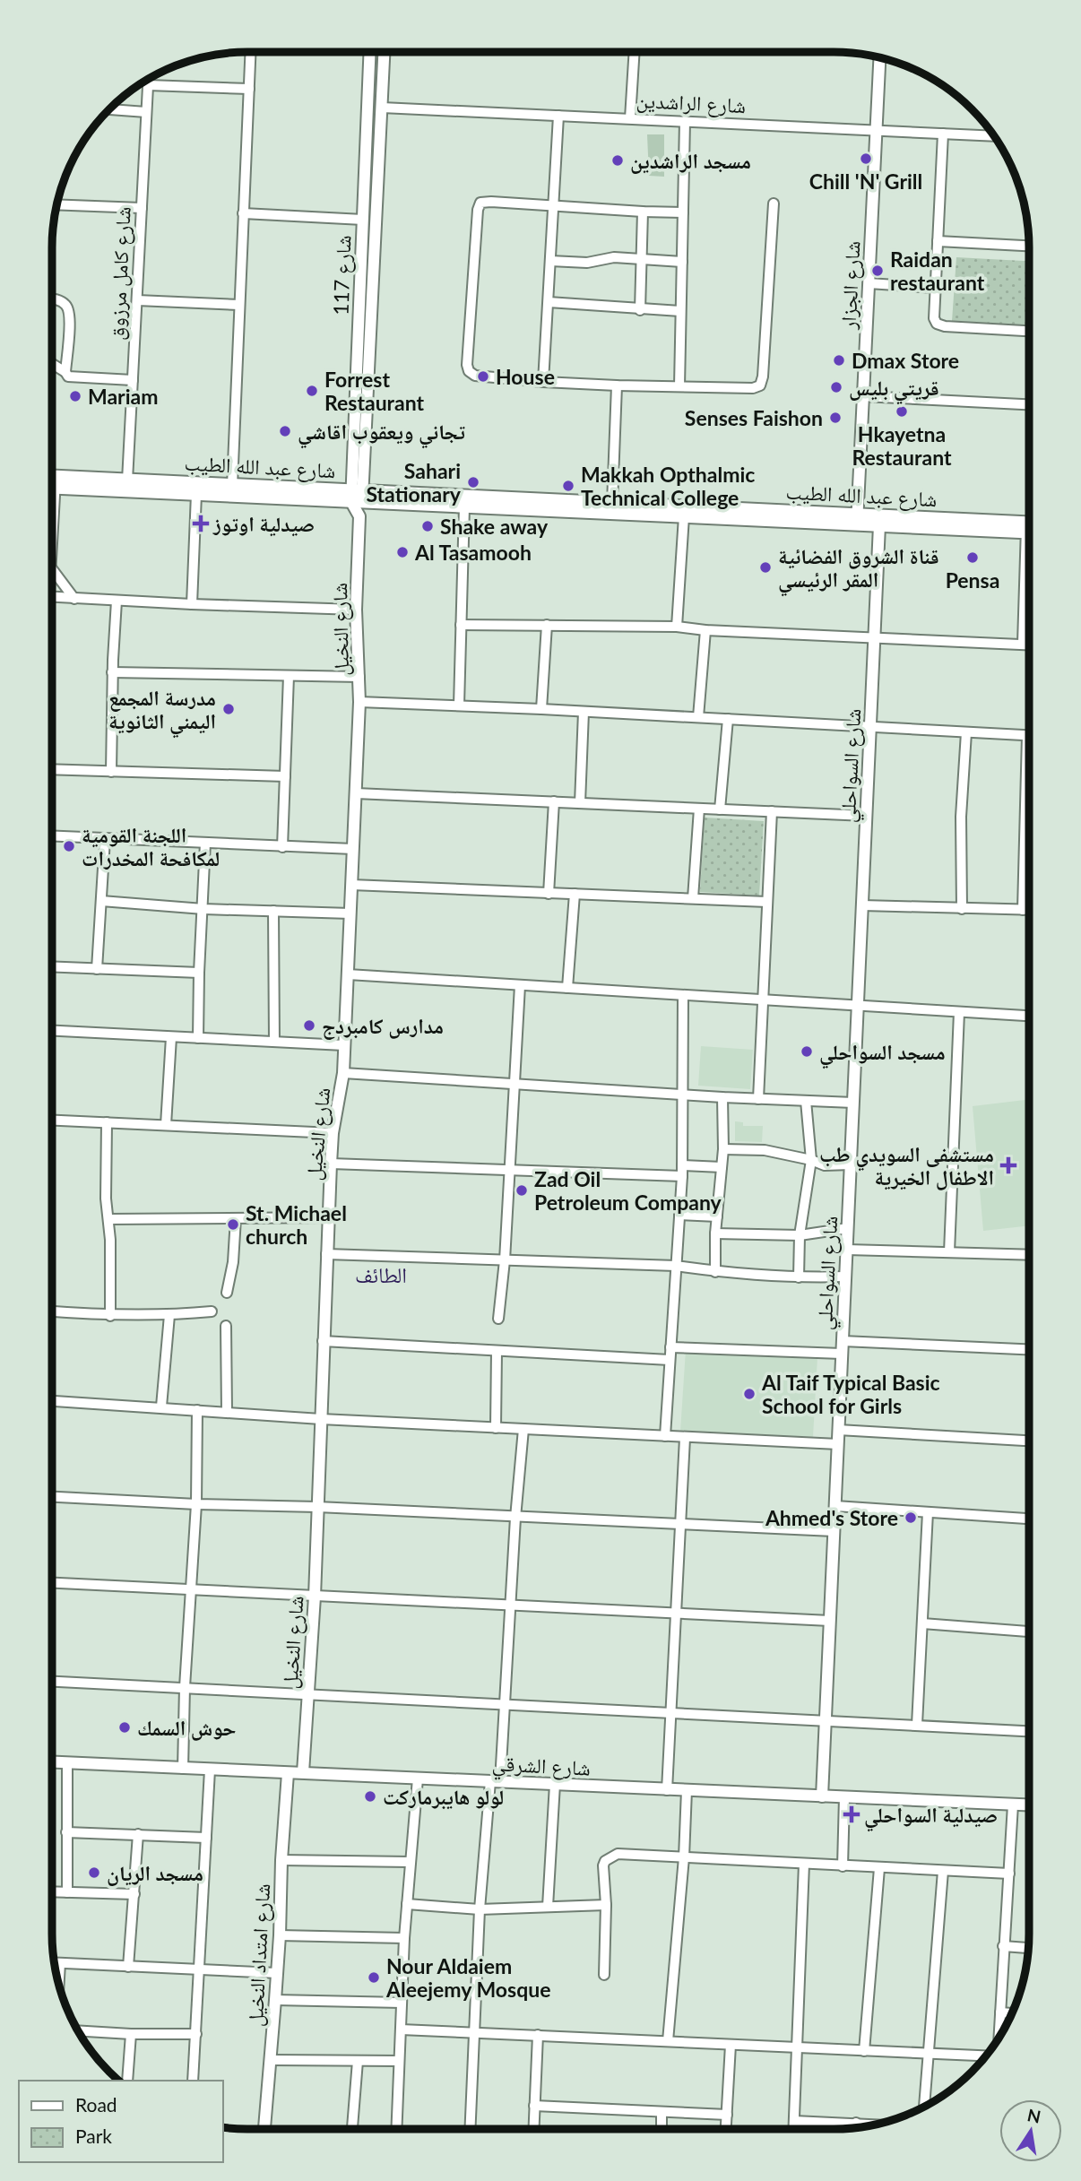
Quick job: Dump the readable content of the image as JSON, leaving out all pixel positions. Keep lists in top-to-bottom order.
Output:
{
  "streets": {
    "main road": ["شارع عبد الله الطيب"],
    "street": [
      "شارع الراشدين",
      "شارع كامل مرزوق",
      "شارع 117",
      "شارع الجزار",
      "شارع النخيل",
      "شارع السواحلي",
      "شارع الشرقي",
      "شارع امتداد النخيل"
    ]
  },
  "crossings": [
    ["شارع الراشدين", "شارع 117"],
    ["شارع الراشدين", "شارع الجزار"],
    ["شارع كامل مرزوق", "شارع عبد الله الطيب"],
    ["شارع 117", "شارع عبد الله الطيب"],
    ["شارع 117", "شارع النخيل"],
    ["شارع الجزار", "شارع عبد الله الطيب"],
    ["شارع عبد الله الطيب", "شارع النخيل"],
    ["شارع عبد الله الطيب", "شارع السواحلي"],
    ["شارع النخيل", "شارع الشرقي"],
    ["شارع السواحلي", "شارع الشرقي"],
    ["شارع الشرقي", "شارع امتداد النخيل"]
  ],
  "districts": ["الطائف"],
  "places": {
    "other": [
      "Chill 'N' Grill",
      "مسجد الراشدين",
      "Raidan restaurant",
      "Dmax Store",
      "House",
      "قريتي بليس",
      "Forrest Restaurant",
      "Mariam",
      "Hkayetna Restaurant",
      "Senses Faishon",
      "تجاني ويعقوب اقاشي",
      "Sahari Stationary",
      "Makkah Opthalmic Technical College",
      "Shake away",
      "Al Tasamooh",
      "Pensa",
      "قناة الشروق الفضائية المقر الرئيسي",
      "مدرسة المجمع اليمني الثانوية",
      "اللجنة القومية لمكافحة المخدرات",
      "مدارس كامبردج",
      "مسجد السواحلي",
      "Zad Oil Petroleum Company",
      "St. Michael church",
      "Al Taif Typical Basic School for Girls",
      "Ahmed's Store",
      "حوش السمك",
      "لولو هايبرماركت",
      "مسجد الريان",
      "Nour Aldaiem Aleejemy Mosque"
    ],
    "health": ["صيدلية اوتوز", "مستشفى السويدي طب الاطفال الخيرية", "صيدلية السواحلي"]
  },
  "legend": ["Road", "Park"],
  "north": "top"
}
